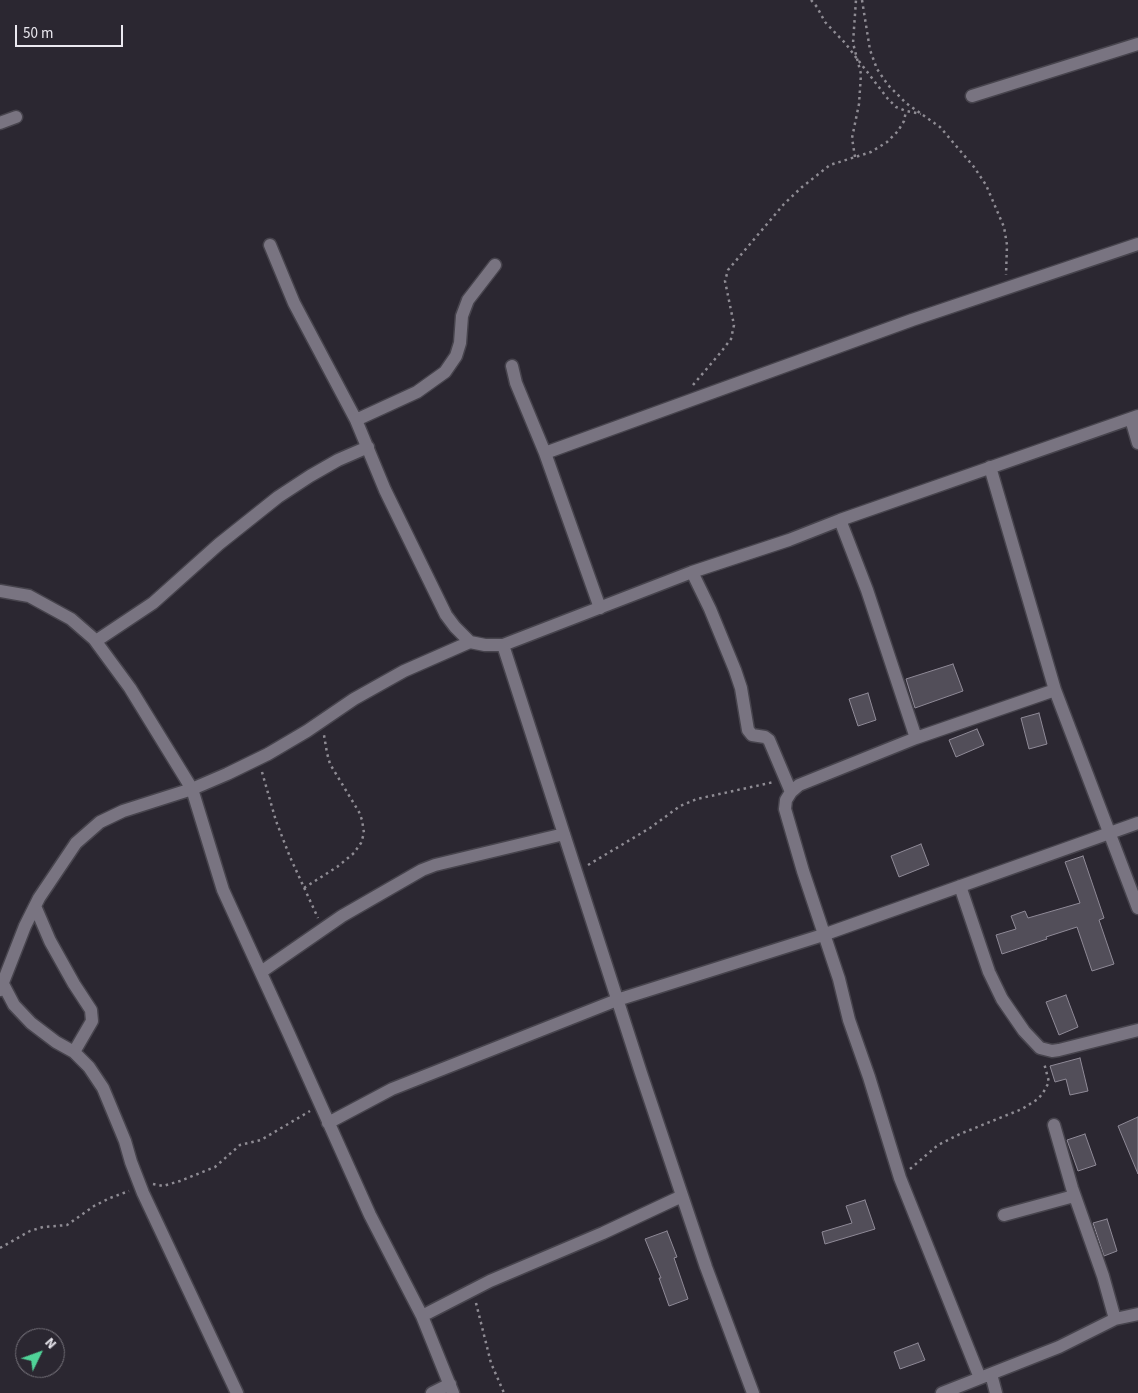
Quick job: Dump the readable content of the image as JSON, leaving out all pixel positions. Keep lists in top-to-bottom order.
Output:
{
  "scale_bar": "50 m",
  "north": "top right"
}
